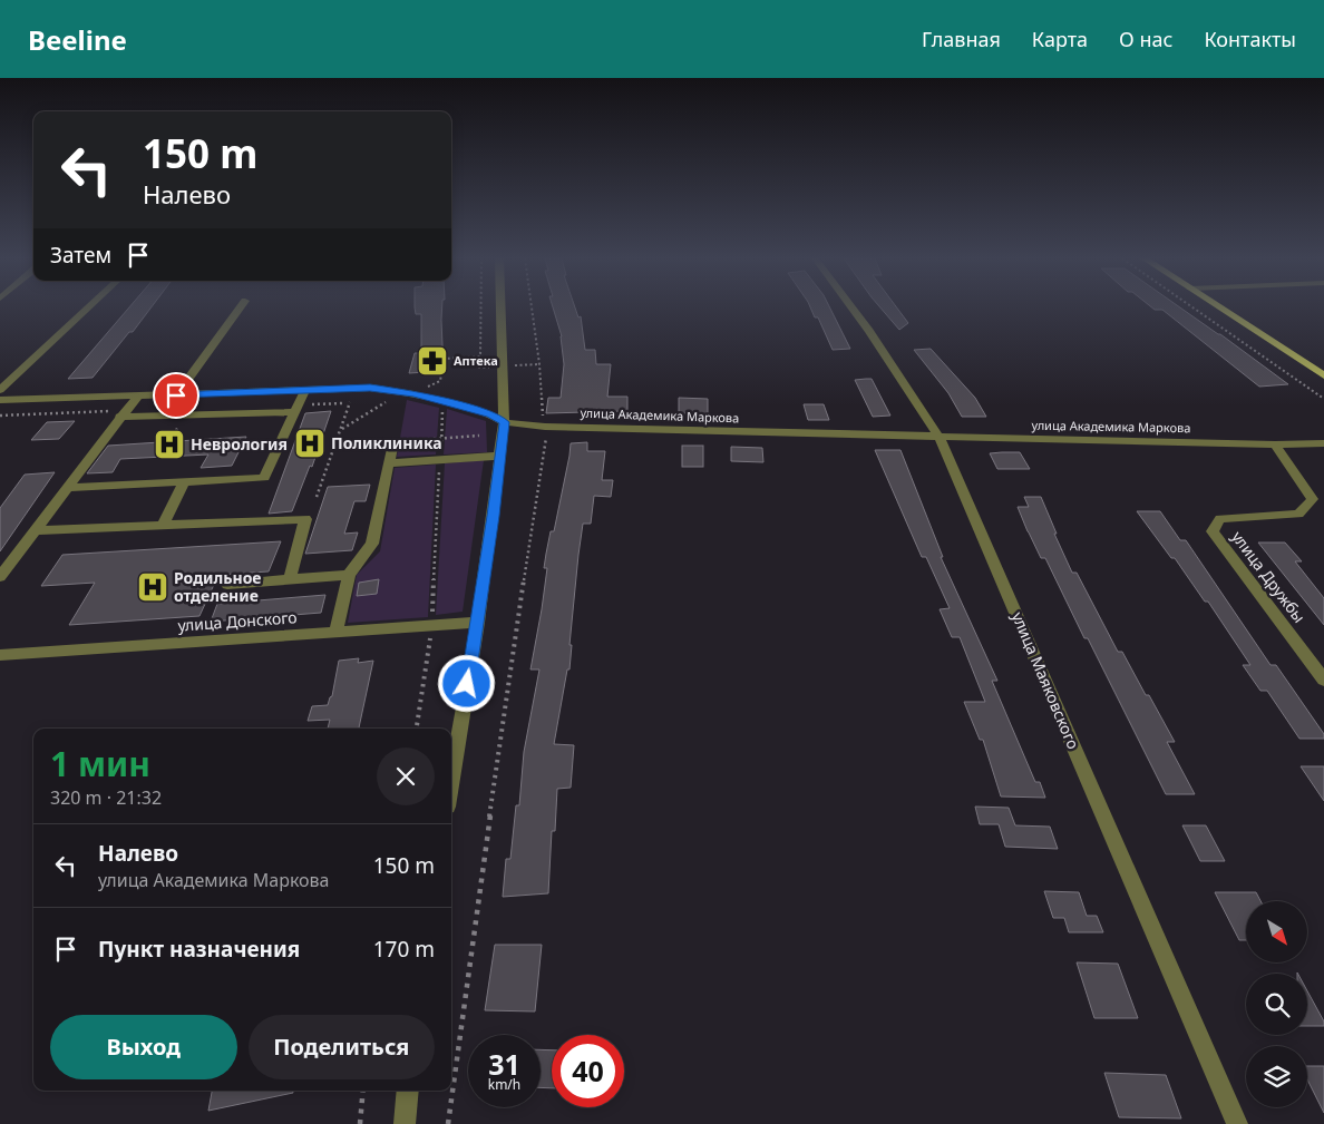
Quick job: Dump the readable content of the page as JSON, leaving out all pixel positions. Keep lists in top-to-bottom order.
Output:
{
  "streets": {
    "street": [
      "улица Академика Маркова",
      "улица Дружбы",
      "улица Донского",
      "улица Маяковского"
    ]
  },
  "crossings": [
    ["улица Академика Маркова", "улица Дружбы"],
    ["улица Академика Маркова", "улица Маяковского"]
  ],
  "places": {
    "pharmacy": ["Аптека"],
    "hospital": ["Поликлиника", "Неврология", "Родильное отделение"]
  },
  "north": "bottom right",
  "page": {
    "header": "Beeline",
    "nav": [
      "Главная",
      "Карта",
      "О нас",
      "Контакты"
    ],
    "turn": ["150 m", "Налево"],
    "then": "Затем",
    "heading": ["1 мин", "320 m · 21:32"],
    "list": [
      {
        "name": "Налево",
        "note": "улица Академика Маркова",
        "value": "150 m"
      },
      {
        "name": "Пункт назначения",
        "value": "170 m"
      }
    ],
    "buttons": ["Выход", "Поделиться"],
    "speed": "31 km/h",
    "limit": "40"
  }
}
